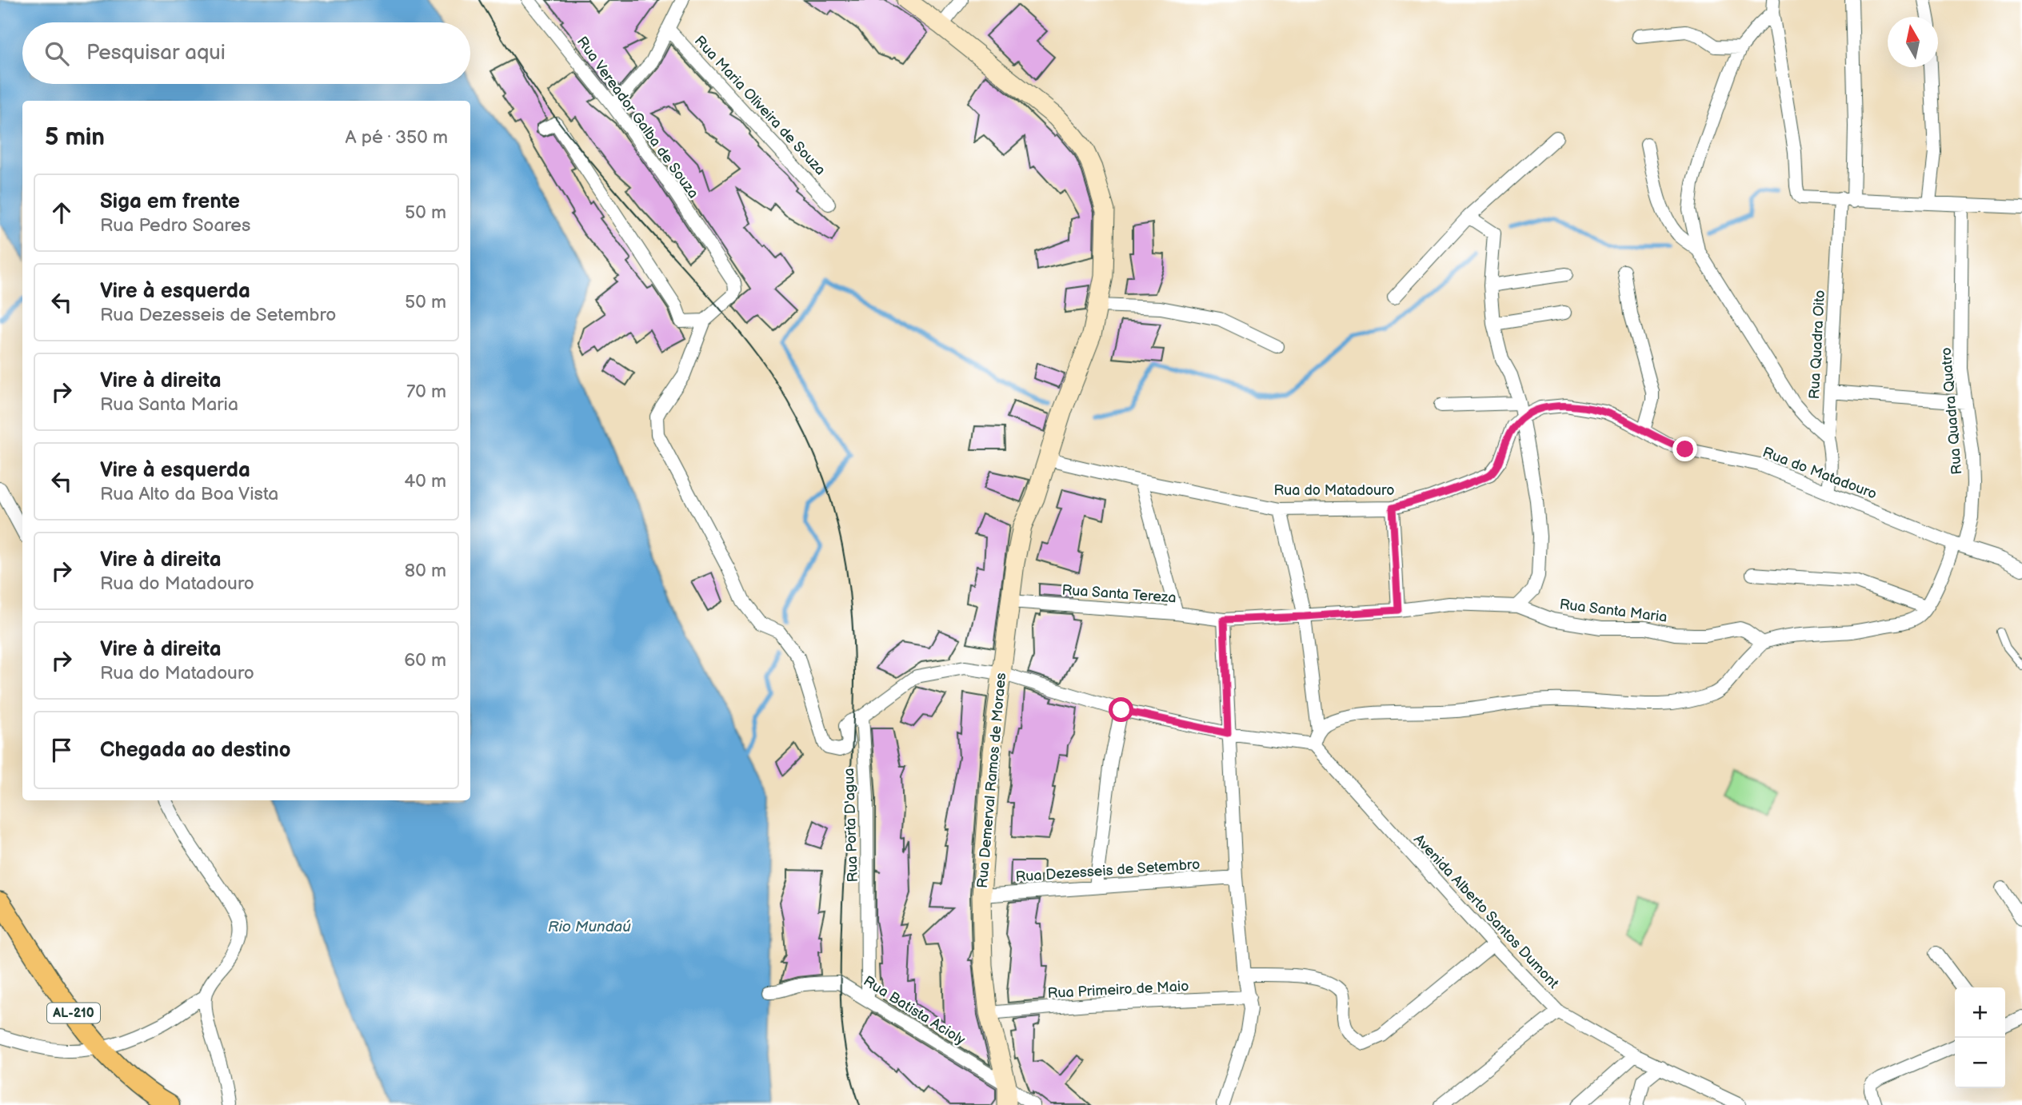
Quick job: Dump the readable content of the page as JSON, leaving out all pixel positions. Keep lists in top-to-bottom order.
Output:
{
  "streets": {
    "main road": ["AL-210"],
    "street": [
      "Rua Maria Oliveira de Souza",
      "Rua Vereador Galba de Souza",
      "Rua Quadra Oito",
      "Rua Quadra Quatro",
      "Rua do Matadouro",
      "Rua Santa Tereza",
      "Rua Santa Maria",
      "Rua Demerval Ramos de Moraes",
      "Rua Porta D'agua",
      "Rua Dezesseis de Setembro",
      "Avenida Alberto Santos Dumont",
      "Rua Primeiro de Maio",
      "Rua Batista Acioly"
    ]
  },
  "crossings": [
    ["Rua Quadra Oito", "Rua do Matadouro"],
    ["Rua Quadra Quatro", "Rua do Matadouro"],
    ["Rua do Matadouro", "Rua Demerval Ramos de Moraes"],
    ["Rua Santa Tereza", "Rua Santa Maria"],
    ["Rua Santa Tereza", "Rua Demerval Ramos de Moraes"],
    ["Rua Demerval Ramos de Moraes", "Rua Dezesseis de Setembro"],
    ["Rua Demerval Ramos de Moraes", "Rua Primeiro de Maio"],
    ["Rua Demerval Ramos de Moraes", "Rua Batista Acioly"],
    ["Rua Porta D'agua", "Rua Batista Acioly"]
  ],
  "water": ["Rio Mundaú"],
  "north": "top",
  "page": {
    "search": "Pesquisar aqui",
    "heading": ["5 min", "A pé · 350 m"],
    "list": [
      ["Siga em frente", "Rua Pedro Soares", "50 m"],
      ["Vire à esquerda", "Rua Dezesseis de Setembro", "50 m"],
      ["Vire à direita", "Rua Santa Maria", "70 m"],
      ["Vire à esquerda", "Rua Alto da Boa Vista", "40 m"],
      ["Vire à direita", "Rua do Matadouro", "80 m"],
      ["Vire à direita", "Rua do Matadouro", "60 m"],
      "Chegada ao destino"
    ],
    "map_buttons": ["+", "−"]
  }
}
